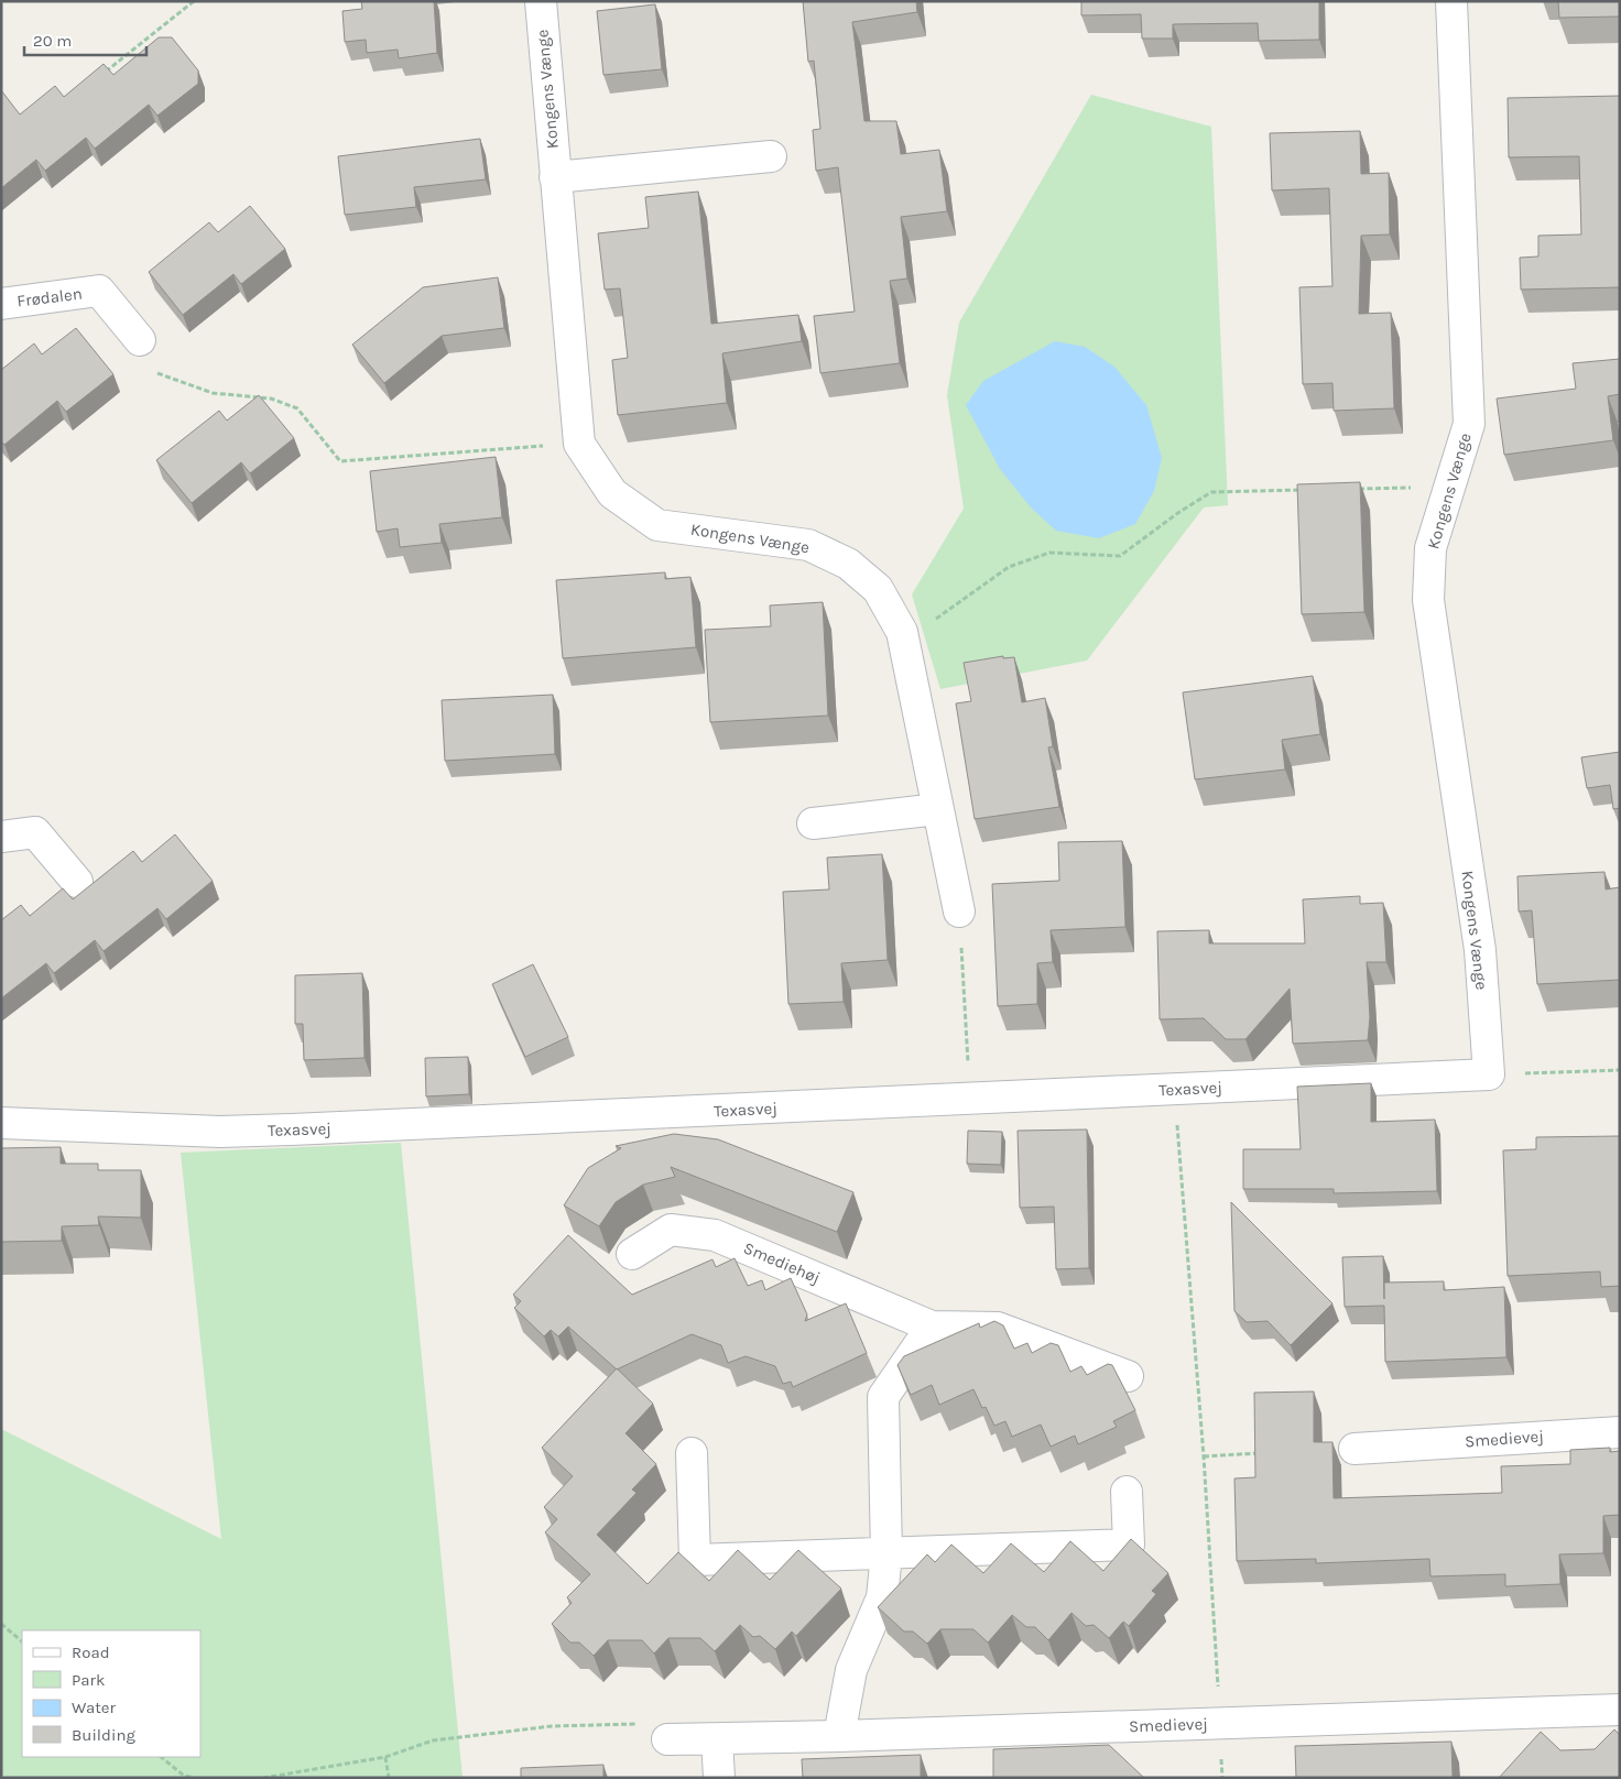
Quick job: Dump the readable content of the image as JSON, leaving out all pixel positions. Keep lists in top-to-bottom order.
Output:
{
  "streets": {
    "street": [
      "Kongens Vænge",
      "Frødalen",
      "Texasvej",
      "Smediehøj",
      "Smedievej"
    ]
  },
  "crossings": [
    ["Kongens Vænge", "Texasvej"]
  ],
  "legend": [
    "Road",
    "Park",
    "Water",
    "Building"
  ],
  "scale_bar": "20 m"
}
